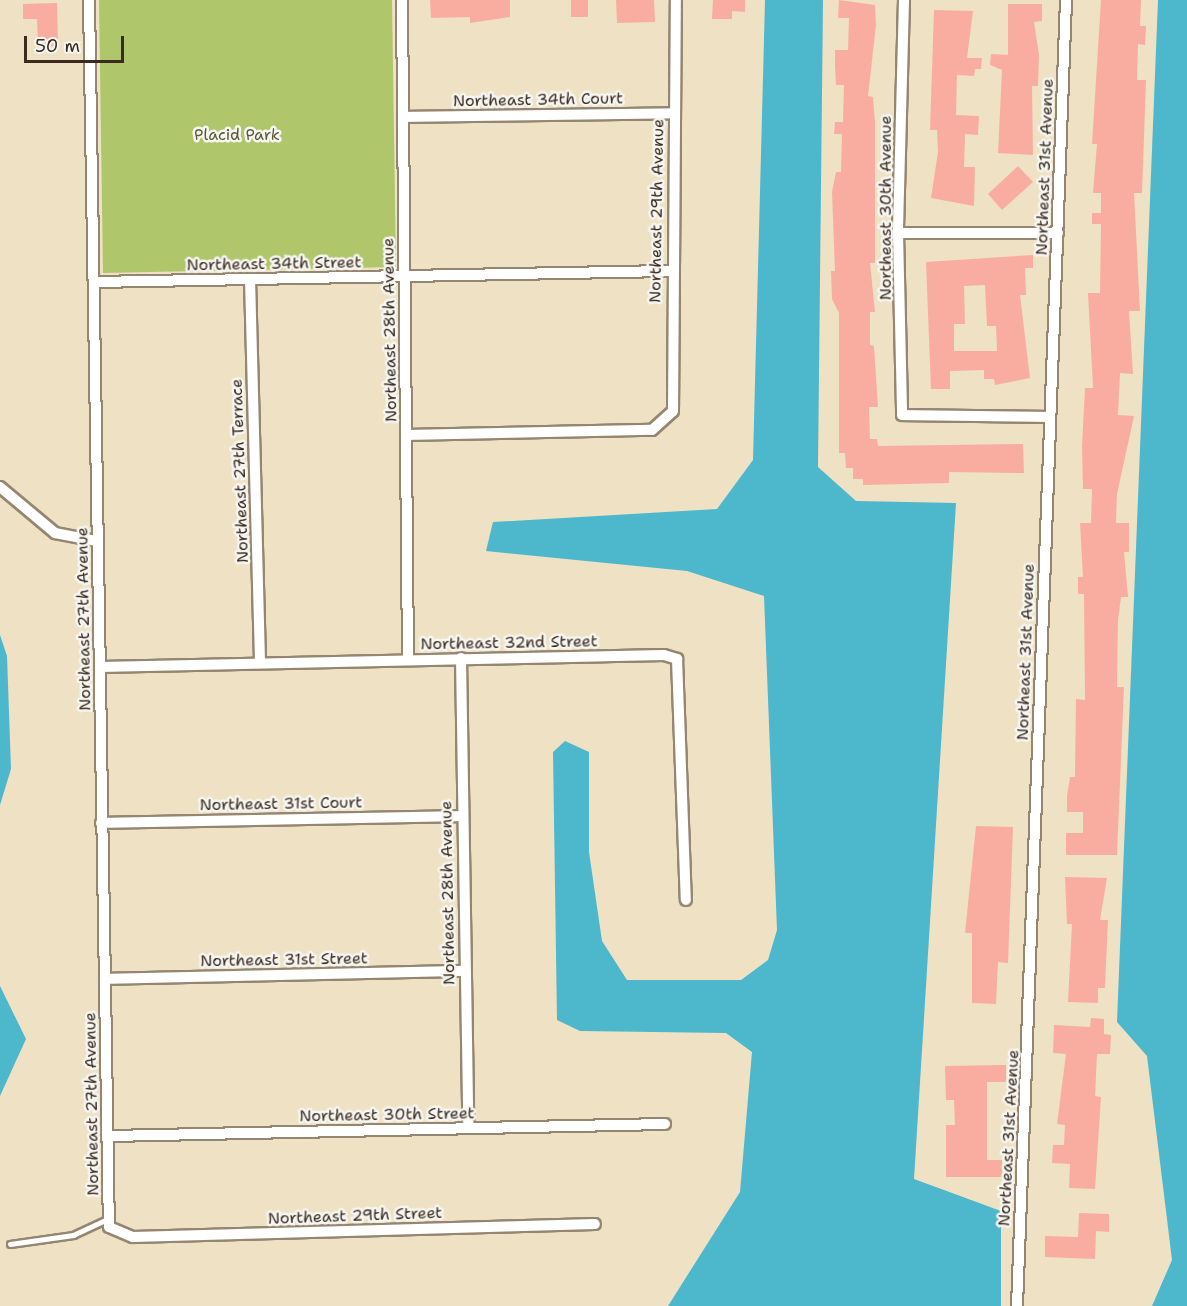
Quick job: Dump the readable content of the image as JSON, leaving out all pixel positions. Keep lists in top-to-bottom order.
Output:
{
  "streets": {
    "street": [
      "Northeast 34th Court",
      "Northeast 31st Avenue",
      "Northeast 30th Avenue",
      "Northeast 29th Avenue",
      "Northeast 34th Street",
      "Northeast 28th Avenue",
      "Northeast 27th Terrace",
      "Northeast 27th Avenue",
      "Northeast 32nd Street",
      "Northeast 31st Court",
      "Northeast 31st Street",
      "Northeast 30th Street",
      "Northeast 29th Street"
    ]
  },
  "crossings": [
    ["Northeast 34th Court", "Northeast 29th Avenue"],
    ["Northeast 34th Court", "Northeast 28th Avenue"],
    ["Northeast 31st Avenue", "Northeast 30th Avenue"],
    ["Northeast 29th Avenue", "Northeast 34th Street"],
    ["Northeast 29th Avenue", "Northeast 28th Avenue"],
    ["Northeast 34th Street", "Northeast 28th Avenue"],
    ["Northeast 34th Street", "Northeast 27th Terrace"],
    ["Northeast 34th Street", "Northeast 27th Avenue"],
    ["Northeast 28th Avenue", "Northeast 32nd Street"],
    ["Northeast 28th Avenue", "Northeast 31st Court"],
    ["Northeast 28th Avenue", "Northeast 31st Street"],
    ["Northeast 28th Avenue", "Northeast 30th Street"],
    ["Northeast 27th Terrace", "Northeast 32nd Street"],
    ["Northeast 27th Avenue", "Northeast 32nd Street"],
    ["Northeast 27th Avenue", "Northeast 31st Court"],
    ["Northeast 27th Avenue", "Northeast 31st Street"],
    ["Northeast 27th Avenue", "Northeast 30th Street"],
    ["Northeast 27th Avenue", "Northeast 29th Street"]
  ],
  "parks": ["Placid Park"],
  "scale_bar": "50 m"
}
